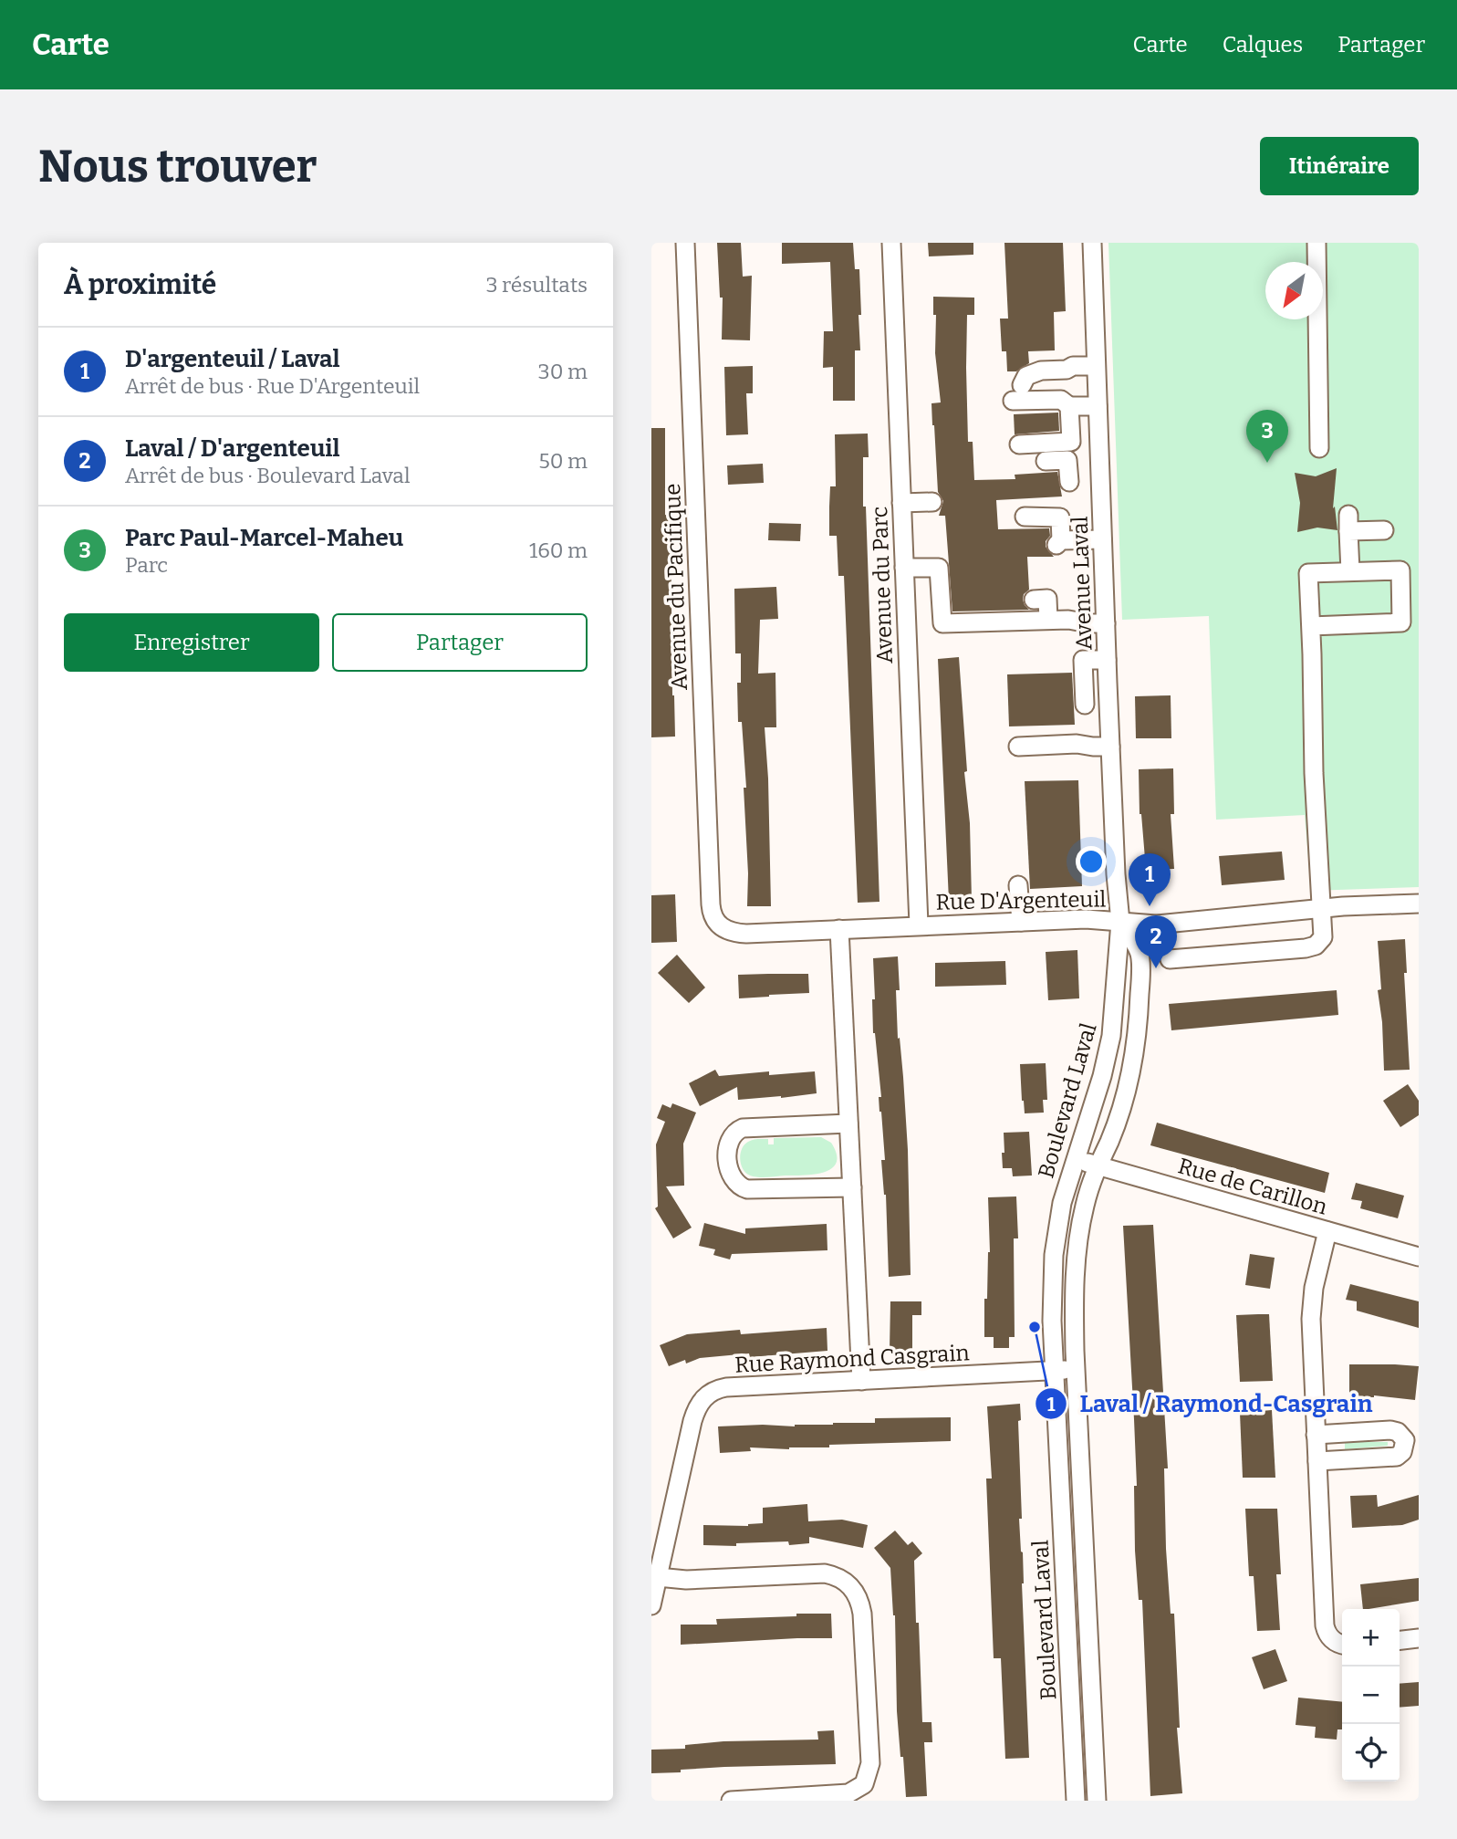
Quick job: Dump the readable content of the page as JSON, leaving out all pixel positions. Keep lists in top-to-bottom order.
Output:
{
  "streets": {
    "street": [
      "Avenue Laval",
      "Avenue du Parc",
      "Avenue du Pacifique",
      "Rue D'Argenteuil",
      "Boulevard Laval",
      "Rue de Carillon",
      "Rue Raymond Casgrain"
    ]
  },
  "crossings": [
    ["Avenue Laval", "Rue D'Argenteuil"],
    ["Avenue Laval", "Boulevard Laval"],
    ["Avenue du Parc", "Rue D'Argenteuil"],
    ["Avenue du Pacifique", "Rue D'Argenteuil"],
    ["Rue D'Argenteuil", "Boulevard Laval"],
    ["Boulevard Laval", "Rue de Carillon"],
    ["Boulevard Laval", "Rue Raymond Casgrain"]
  ],
  "places": ["Laval / Raymond-Casgrain"],
  "north": "bottom left",
  "page": {
    "header": "Carte",
    "nav": ["Carte", "Calques", "Partager"],
    "buttons": [
      "Itinéraire",
      ["Enregistrer", "Partager"]
    ],
    "title": "Nous trouver",
    "heading": ["À proximité", "3 résultats"],
    "list": [
      {
        "mark": "1",
        "name": "D'argenteuil / Laval",
        "note": "Arrêt de bus · Rue D'Argenteuil",
        "value": "30 m"
      },
      {
        "mark": "2",
        "name": "Laval / D'argenteuil",
        "note": "Arrêt de bus · Boulevard Laval",
        "value": "50 m"
      },
      {
        "mark": "3",
        "name": "Parc Paul-Marcel-Maheu",
        "note": "Parc",
        "value": "160 m"
      }
    ],
    "pins": ["3", "1", "2"],
    "map_buttons": ["+", "−"]
  }
}
